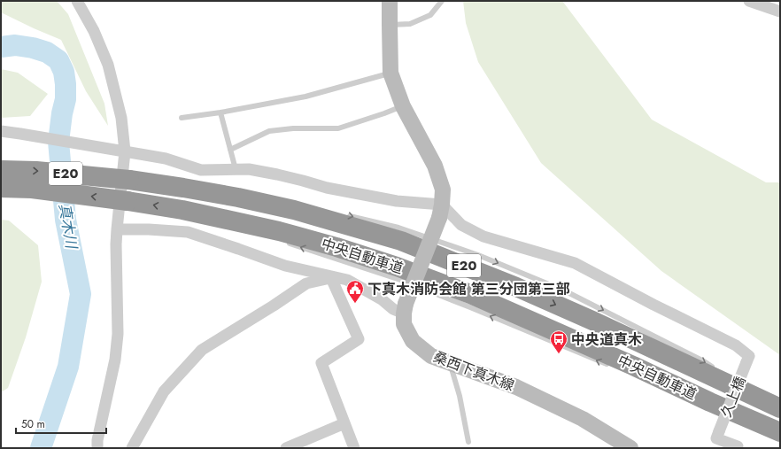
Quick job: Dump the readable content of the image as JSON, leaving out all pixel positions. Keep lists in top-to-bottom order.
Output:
{
  "streets": {
    "highway": ["E20", "中央自動車道"],
    "main road": ["桑西下真木線"],
    "street": ["久上橋"]
  },
  "water": ["真木川"],
  "places": {
    "public building": ["下真木消防会館 第三分団第三部"],
    "bus stop": ["中央道真木"]
  },
  "scale_bar": "50 m"
}
